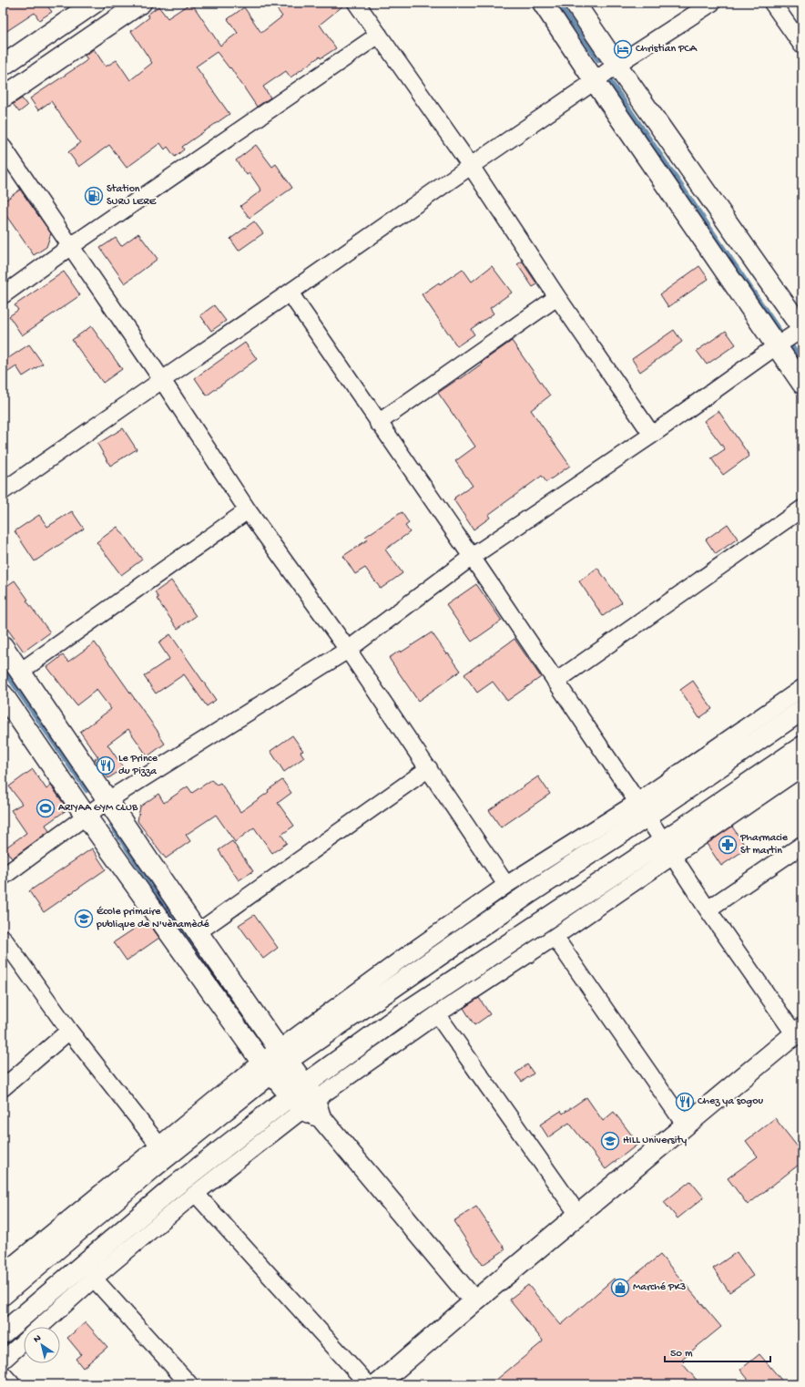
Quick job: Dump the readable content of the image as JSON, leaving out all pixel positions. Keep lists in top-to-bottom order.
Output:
{
  "places": {
    "hotel": ["Christian PCA"],
    "fuel station": ["Station SURU LERE"],
    "restaurant": ["Le Prince du Pizza", "Chez ya sogou"],
    "sports": ["ARIYAA GYM CLUB"],
    "pharmacy": ["Pharmacie St martin"],
    "school or university": ["École primaire publique de N'vènamèdé", "HILL University"],
    "shop": ["Marché PK3"]
  },
  "scale_bar": "50 m",
  "north": "top left"
}
